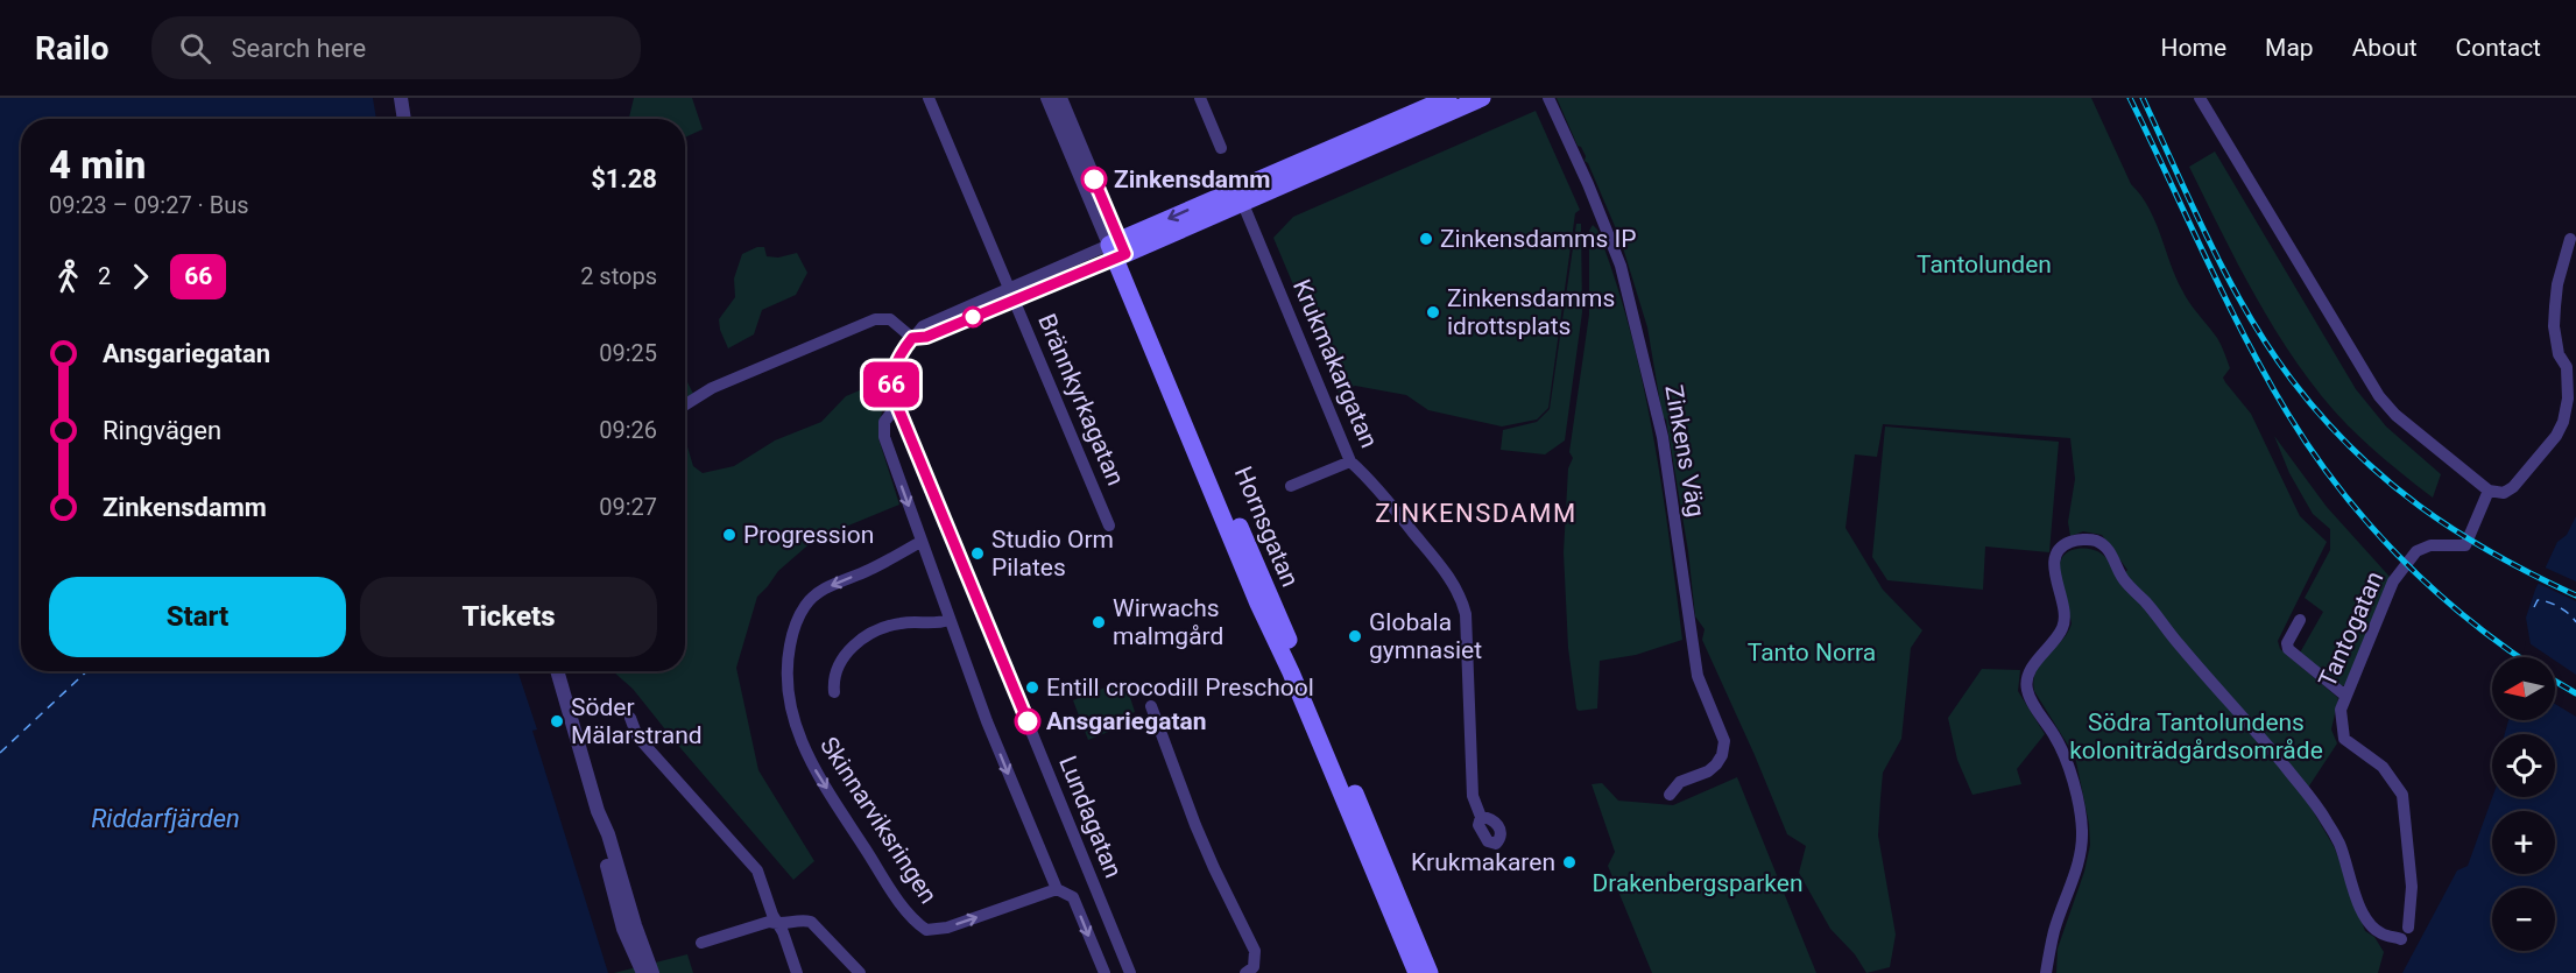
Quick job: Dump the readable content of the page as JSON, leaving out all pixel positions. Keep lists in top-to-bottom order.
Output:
{
  "streets": {
    "main road": ["Hornsgatan"],
    "street": [
      "Krukmakargatan",
      "Brännkyrkagatan",
      "Zinkens Väg",
      "Tantogatan",
      "Lundagatan",
      "Skinnarviksringen"
    ]
  },
  "crossings": [
    ["Lundagatan", "Skinnarviksringen"]
  ],
  "districts": ["ZINKENSDAMM"],
  "water": ["Riddarfjärden"],
  "parks": [
    "Tantolunden",
    "Tanto Norra",
    "Södra Tantolundens koloniträdgårdsområde",
    "Drakenbergsparken"
  ],
  "places": [
    "Zinkensdamm",
    "Zinkensdamms IP",
    "Zinkensdamms idrottsplats",
    "Progression",
    "Studio Orm Pilates",
    "Wirwachs malmgård",
    "Globala gymnasiet",
    "Entill crocodill Preschool",
    "Söder Mälarstrand",
    "Ansgariegatan",
    "Krukmakaren"
  ],
  "lines": ["bus line 66"],
  "north": "left",
  "page": {
    "header": "Railo",
    "search": "Search here",
    "nav": [
      "Home",
      "Map",
      "About",
      "Contact"
    ],
    "on_map": "66",
    "heading": ["4 min", "09:23 – 09:27 · Bus", "$1.28"],
    "legs": ["2", "66", "2 stops"],
    "list": [
      {
        "name": "Ansgariegatan",
        "value": "09:25"
      },
      {
        "name": "Ringvägen",
        "value": "09:26"
      },
      {
        "name": "Zinkensdamm",
        "value": "09:27"
      }
    ],
    "buttons": ["Start", "Tickets"],
    "map_buttons": ["+", "−"]
  }
}
